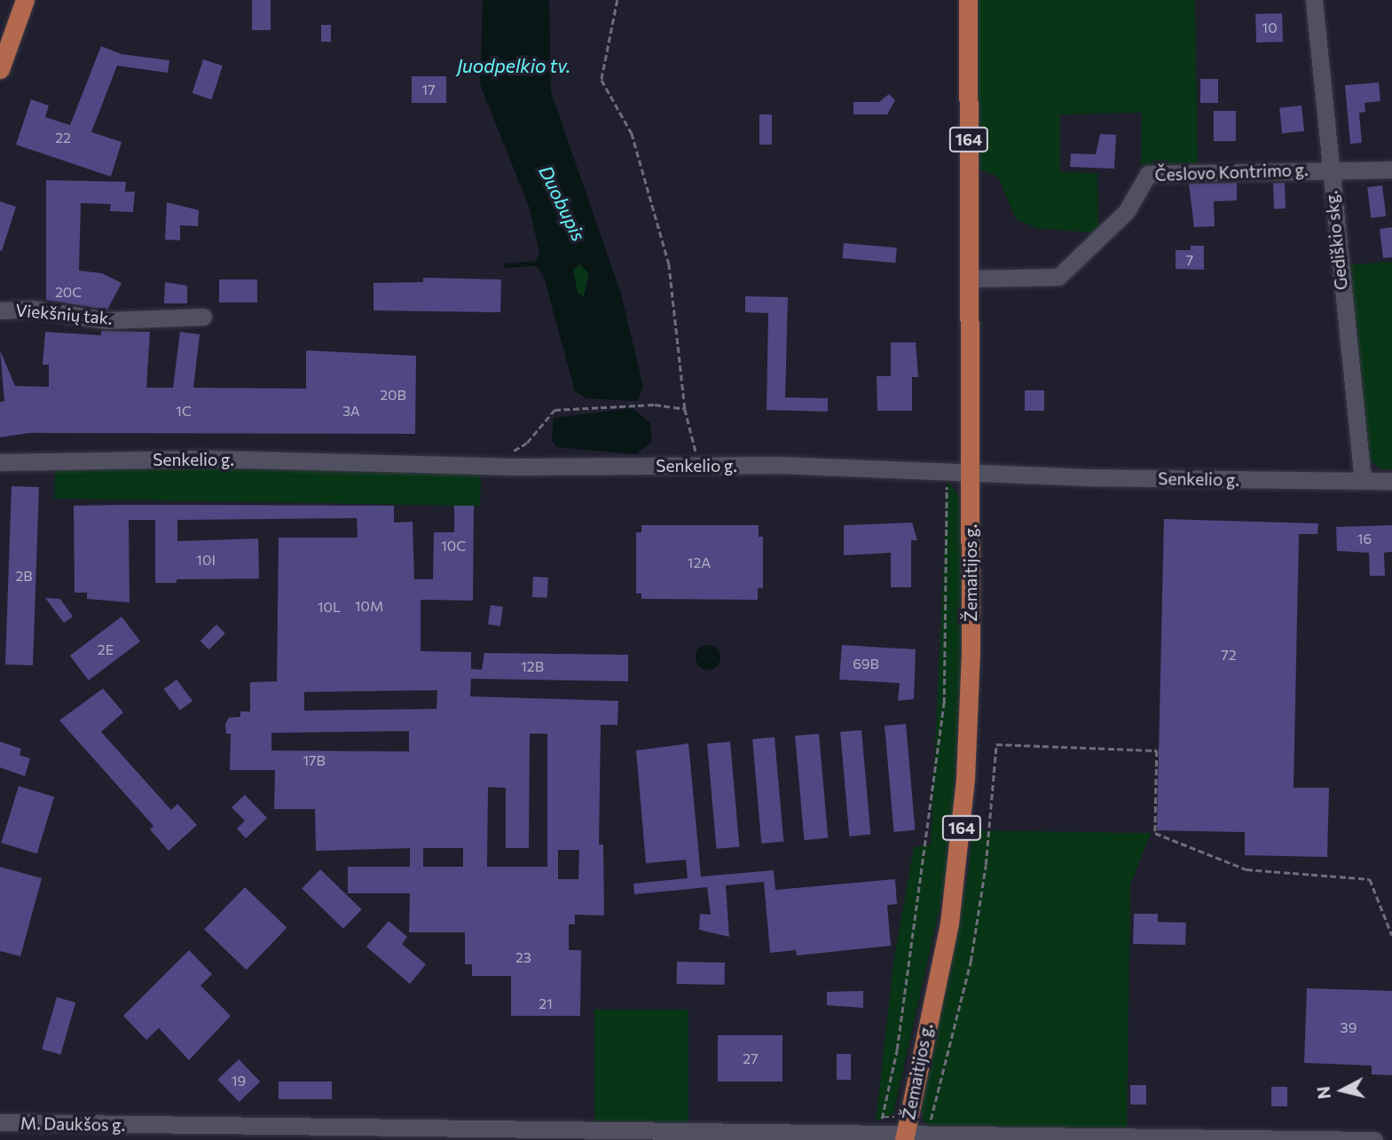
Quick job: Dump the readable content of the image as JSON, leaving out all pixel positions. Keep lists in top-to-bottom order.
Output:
{
  "streets": {
    "main road": ["164", "Žemaitijos g."],
    "street": [
      "Česlovo Kontrimo g.",
      "Gediškio skg.",
      "Viekšnių tak.",
      "Senkelio g.",
      "M. Daukšos g."
    ]
  },
  "crossings": [
    ["Česlovo Kontrimo g.", "Gediškio skg."],
    ["Česlovo Kontrimo g.", "Žemaitijos g."],
    ["Gediškio skg.", "Senkelio g."],
    ["Senkelio g.", "Žemaitijos g."],
    ["Žemaitijos g.", "M. Daukšos g."]
  ],
  "water": ["Juodpelkio tv.", "Duobupis"],
  "house_numbers": [
    "10",
    "17",
    "22",
    "7",
    "20C",
    "20B",
    "1C",
    "3A",
    "16",
    "10C",
    "10I",
    "12A",
    "2B",
    "10M",
    "10L",
    "2E",
    "72",
    "69B",
    "12B",
    "17B",
    "23",
    "21",
    "39",
    "27",
    "19"
  ],
  "north": "left"
}
